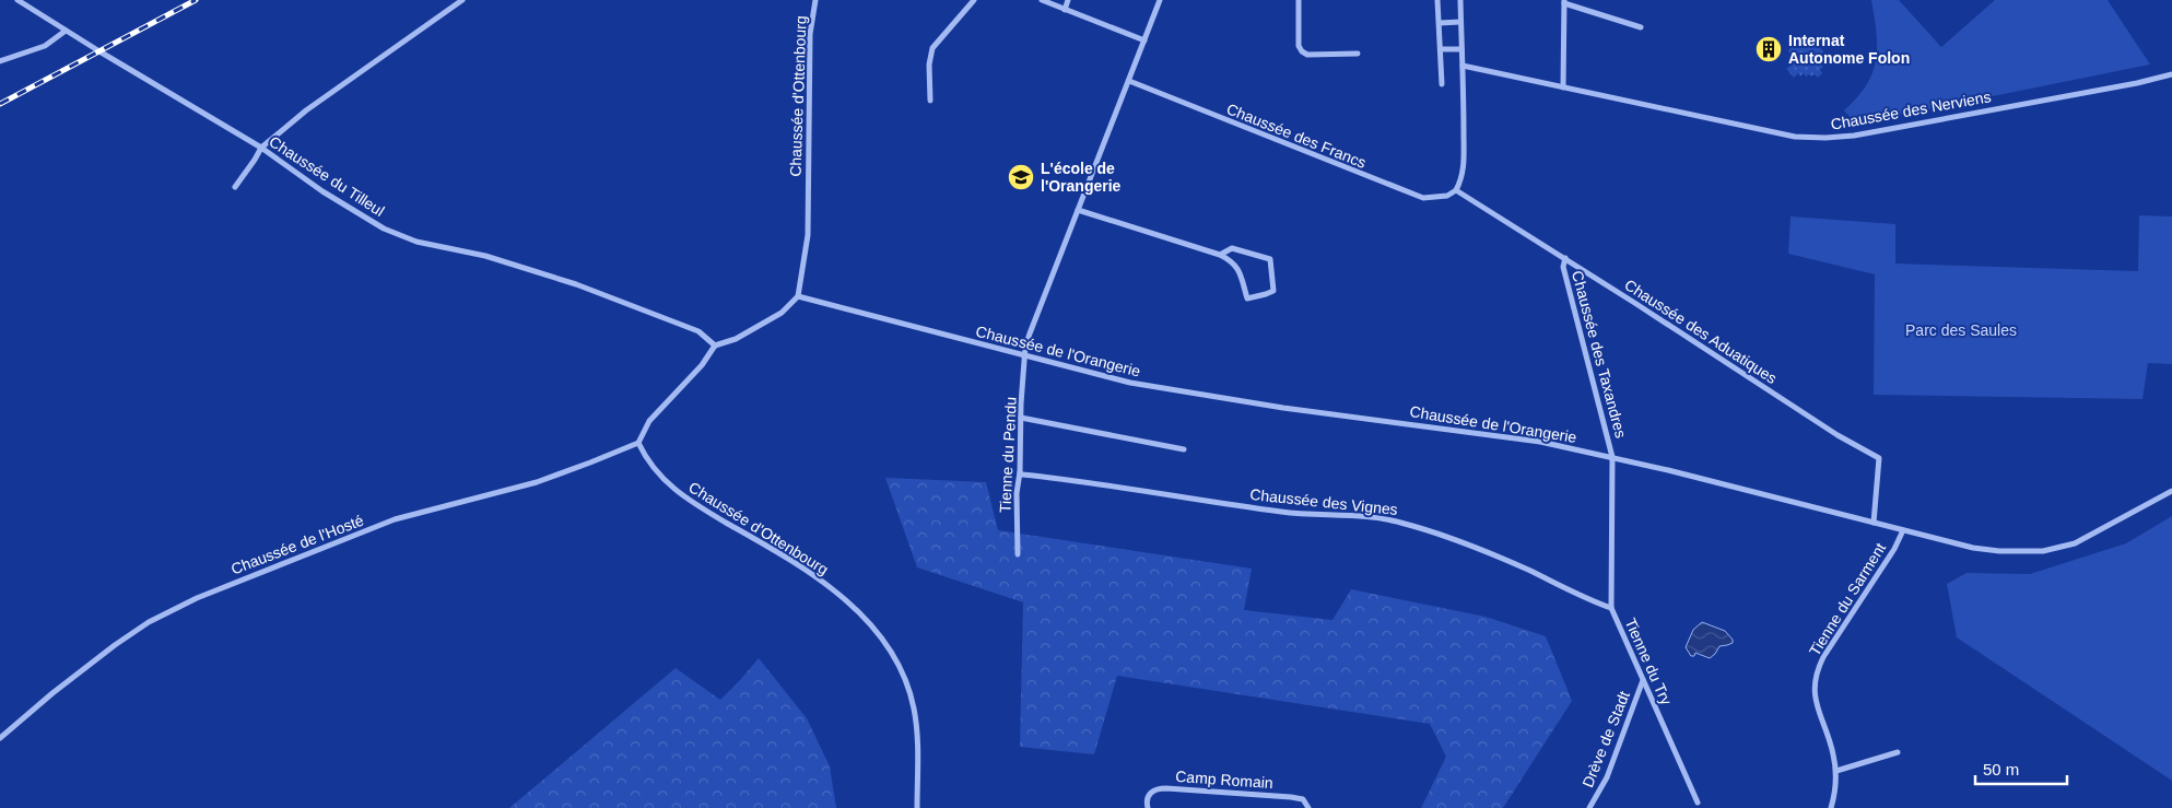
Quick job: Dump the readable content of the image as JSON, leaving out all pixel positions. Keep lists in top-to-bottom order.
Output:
{
  "streets": {
    "street": [
      "Chaussée d'Ottenbourg",
      "Chaussée des Nerviens",
      "Chaussée des Francs",
      "Chaussée du Tilleul",
      "Chaussée des Aduatiques",
      "Chaussée de l'Orangerie",
      "Chaussée des Taxandres",
      "Tienne du Pendu",
      "Chaussée des Vignes",
      "Chaussée de l'Hosté",
      "Tienne du Sarment",
      "Tienne du Try",
      "Drève de Stadt",
      "Camp Romain"
    ]
  },
  "crossings": [
    ["Chaussée d'Ottenbourg", "Chaussée de l'Orangerie"],
    ["Chaussée d'Ottenbourg", "Chaussée de l'Hosté"],
    ["Chaussée des Francs", "Chaussée des Aduatiques"],
    ["Chaussée des Francs", "Tienne du Pendu"],
    ["Chaussée des Aduatiques", "Chaussée de l'Orangerie"],
    ["Chaussée des Aduatiques", "Chaussée des Taxandres"],
    ["Chaussée de l'Orangerie", "Chaussée des Taxandres"],
    ["Chaussée de l'Orangerie", "Tienne du Pendu"],
    ["Chaussée de l'Orangerie", "Tienne du Sarment"],
    ["Chaussée de l'Orangerie", "Tienne du Try"],
    ["Chaussée des Taxandres", "Tienne du Try"],
    ["Tienne du Pendu", "Chaussée des Vignes"],
    ["Chaussée des Vignes", "Tienne du Try"],
    ["Tienne du Try", "Drève de Stadt"]
  ],
  "parks": ["Parc des Saules"],
  "places": {
    "building": ["Internat Autonome Folon"],
    "school or university": ["L'école de l'Orangerie"]
  },
  "scale_bar": "50 m"
}
